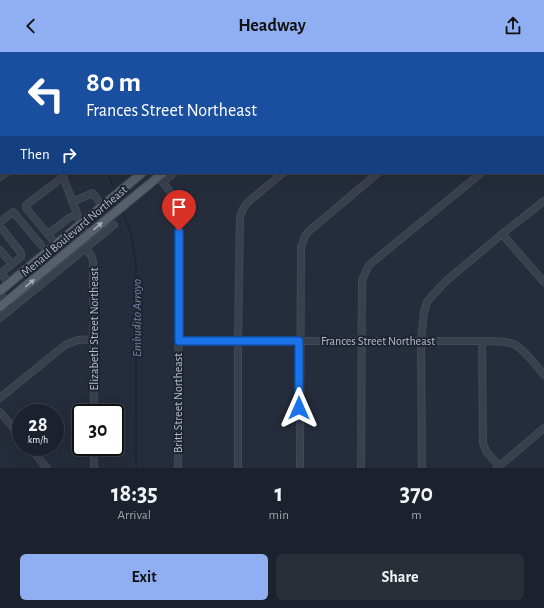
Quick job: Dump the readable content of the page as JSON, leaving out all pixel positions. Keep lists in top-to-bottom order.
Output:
{
  "streets": {
    "main road": ["Menaul Boulevard Northeast"],
    "street": ["Elizabeth Street Northeast", "Frances Street Northeast", "Britt Street Northeast"]
  },
  "crossings": [
    ["Menaul Boulevard Northeast", "Britt Street Northeast"],
    ["Frances Street Northeast", "Britt Street Northeast"]
  ],
  "water": ["Embudito Arroyo"],
  "page": {
    "header": "Headway",
    "turn": ["80 m", "Frances Street Northeast"],
    "then": "Then",
    "speed": "28 km/h",
    "limit": "30",
    "eta": [
      "18:35",
      "Arrival",
      "1",
      "min",
      "370",
      "m"
    ],
    "buttons": ["Exit", "Share"]
  }
}
